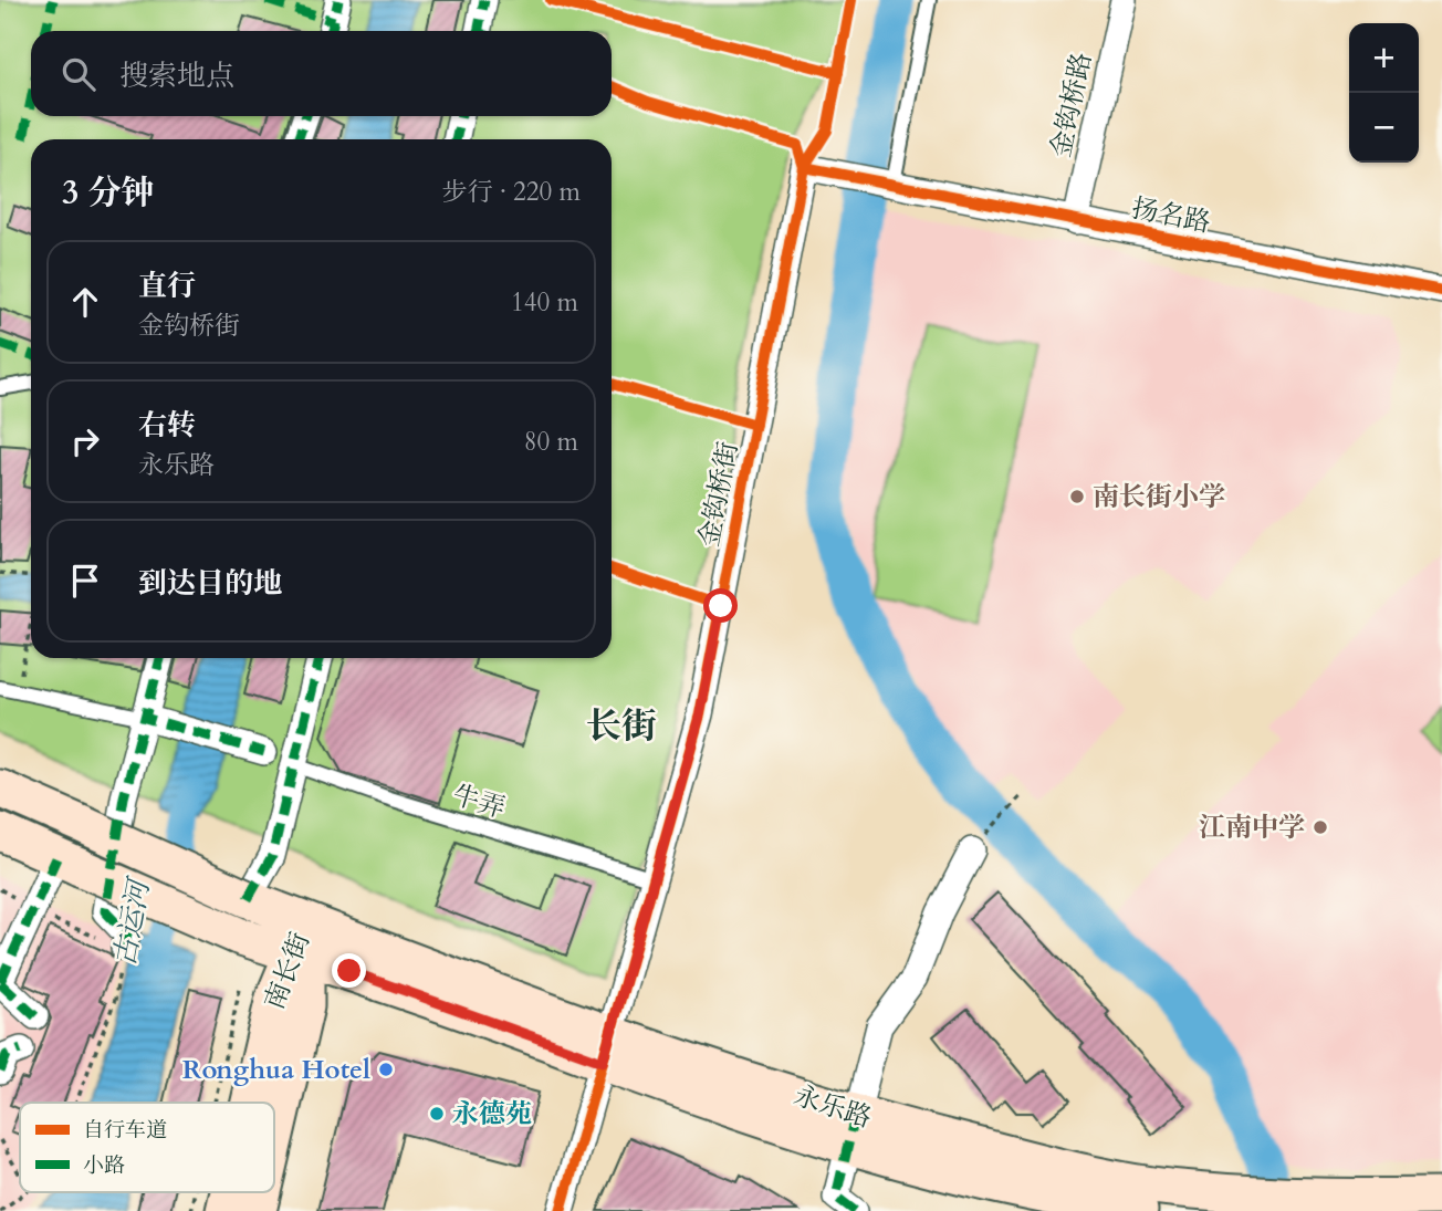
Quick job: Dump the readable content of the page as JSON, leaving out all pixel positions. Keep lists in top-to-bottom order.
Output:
{
  "streets": {
    "main road": ["南长街", "永乐路"],
    "street": ["金钩桥路", "扬名路", "金钩桥街"],
    "lane": ["牛弄"]
  },
  "crossings": [
    ["金钩桥路", "扬名路"],
    ["扬名路", "金钩桥街"],
    ["金钩桥街", "牛弄"],
    ["金钩桥街", "永乐路"],
    ["南长街", "永乐路"]
  ],
  "districts": ["长街"],
  "water": ["古运河"],
  "places": [
    "南长街小学",
    "江南中学",
    "Ronghua Hotel",
    "永德苑"
  ],
  "legend": ["自行车道", "小路"],
  "page": {
    "map_buttons": ["+", "−"],
    "search": "搜索地点",
    "heading": ["3 分钟", "步行 · 220 m"],
    "list": [
      ["直行", "金钩桥街", "140 m"],
      ["右转", "永乐路", "80 m"],
      "到达目的地"
    ]
  }
}
